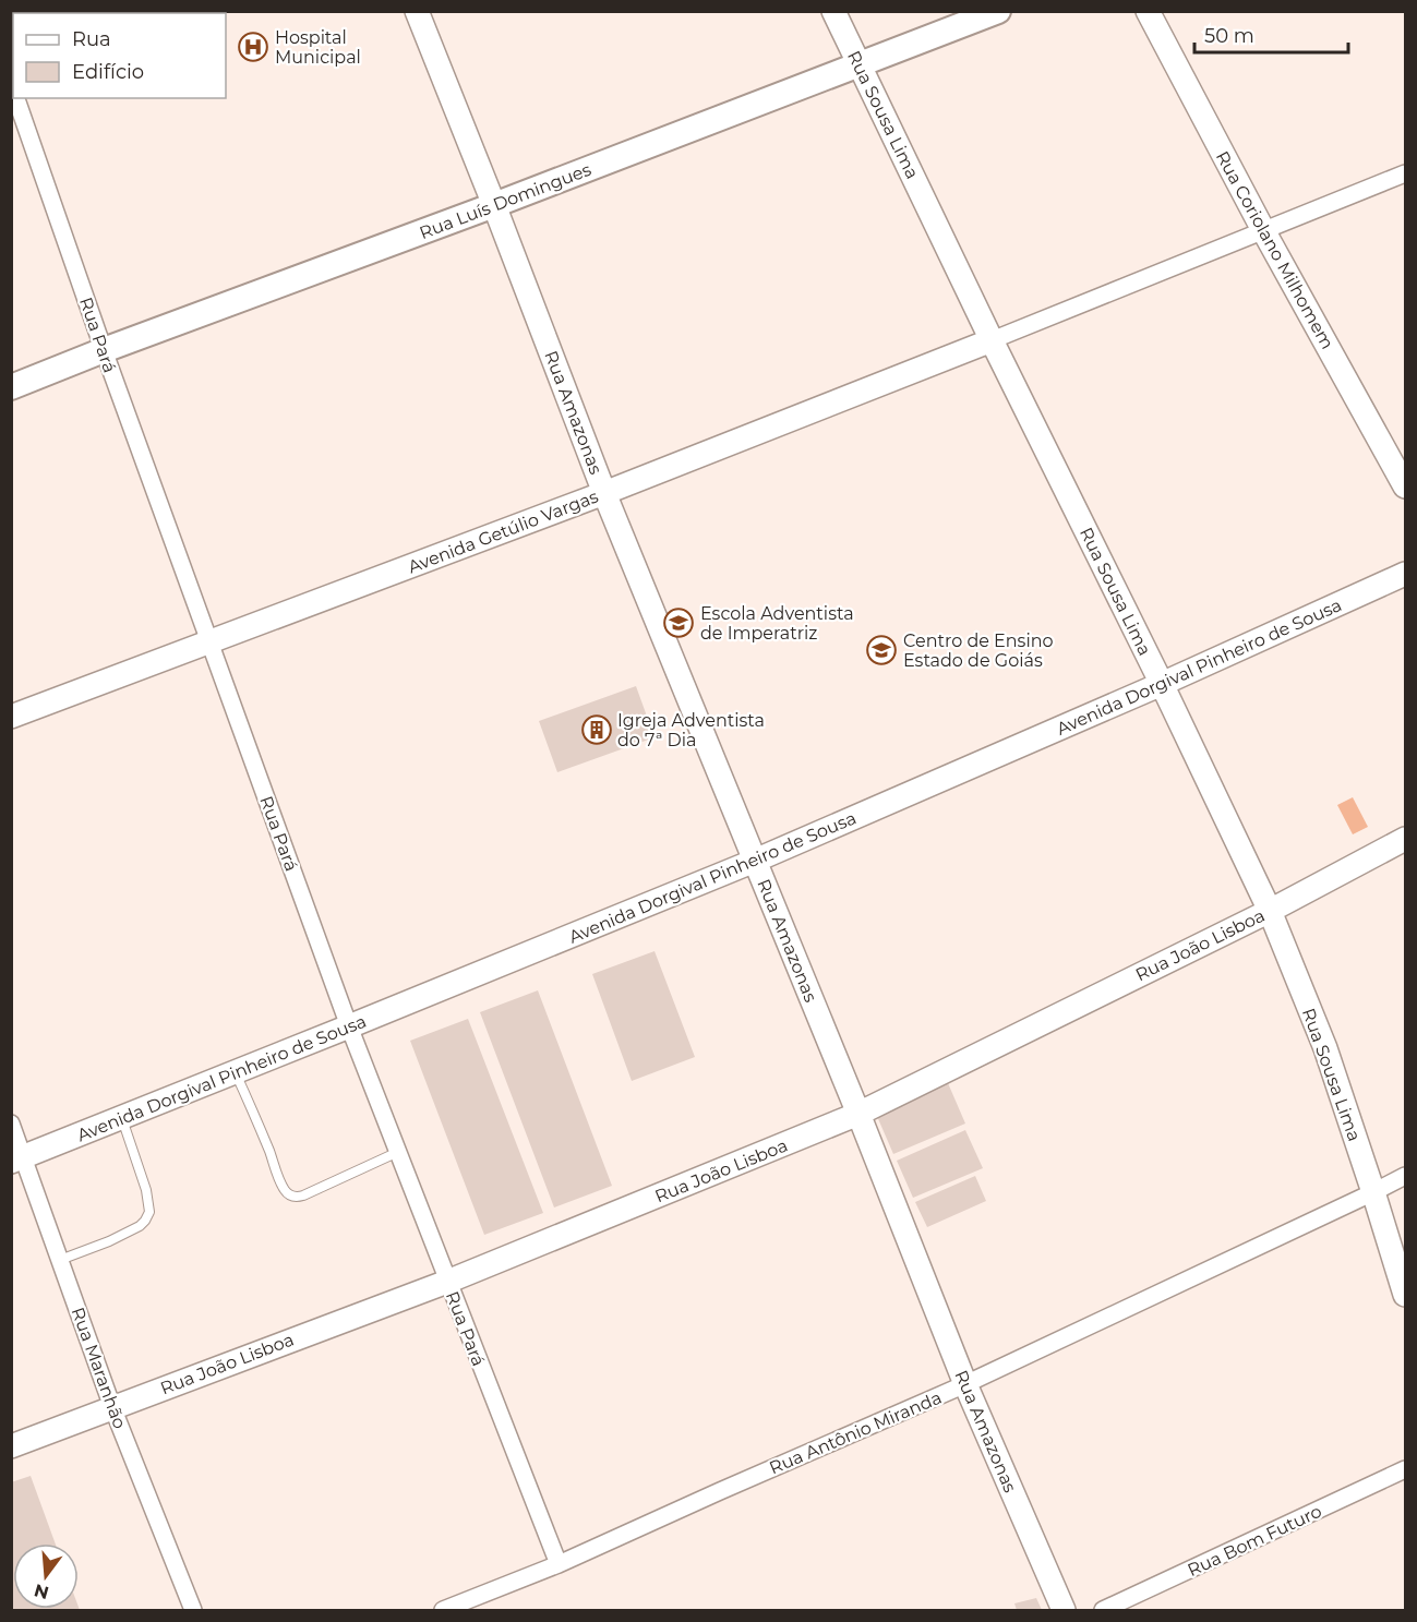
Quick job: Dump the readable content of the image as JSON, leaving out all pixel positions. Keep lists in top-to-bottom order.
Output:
{
  "streets": {
    "main road": ["Rua Luís Domingues"],
    "street": [
      "Rua Sousa Lima",
      "Rua Coriolano Milhomem",
      "Rua Pará",
      "Rua Amazonas",
      "Avenida Getúlio Vargas",
      "Avenida Dorgival Pinheiro de Sousa",
      "Rua João Lisboa",
      "Rua Maranhão",
      "Rua Antônio Miranda",
      "Rua Bom Futuro"
    ]
  },
  "crossings": [
    ["Rua Sousa Lima", "Rua Luís Domingues"],
    ["Rua Sousa Lima", "Avenida Getúlio Vargas"],
    ["Rua Sousa Lima", "Avenida Dorgival Pinheiro de Sousa"],
    ["Rua Sousa Lima", "Rua João Lisboa"],
    ["Rua Sousa Lima", "Rua Antônio Miranda"],
    ["Rua Luís Domingues", "Rua Pará"],
    ["Rua Luís Domingues", "Rua Amazonas"],
    ["Rua Pará", "Avenida Getúlio Vargas"],
    ["Rua Pará", "Avenida Dorgival Pinheiro de Sousa"],
    ["Rua Pará", "Rua João Lisboa"],
    ["Rua Pará", "Rua Antônio Miranda"],
    ["Rua Amazonas", "Avenida Getúlio Vargas"],
    ["Rua Amazonas", "Avenida Dorgival Pinheiro de Sousa"],
    ["Rua Amazonas", "Rua João Lisboa"],
    ["Rua Amazonas", "Rua Antônio Miranda"],
    ["Avenida Dorgival Pinheiro de Sousa", "Rua Maranhão"],
    ["Rua João Lisboa", "Rua Maranhão"]
  ],
  "places": {
    "hospital": ["Hospital Municipal"],
    "school or university": ["Escola Adventista de Imperatriz", "Centro de Ensino Estado de Goiás"],
    "building": ["Igreja Adventista do 7ª Dia"]
  },
  "legend": ["Rua", "Edifício"],
  "scale_bar": "50 m",
  "north": "bottom"
}
